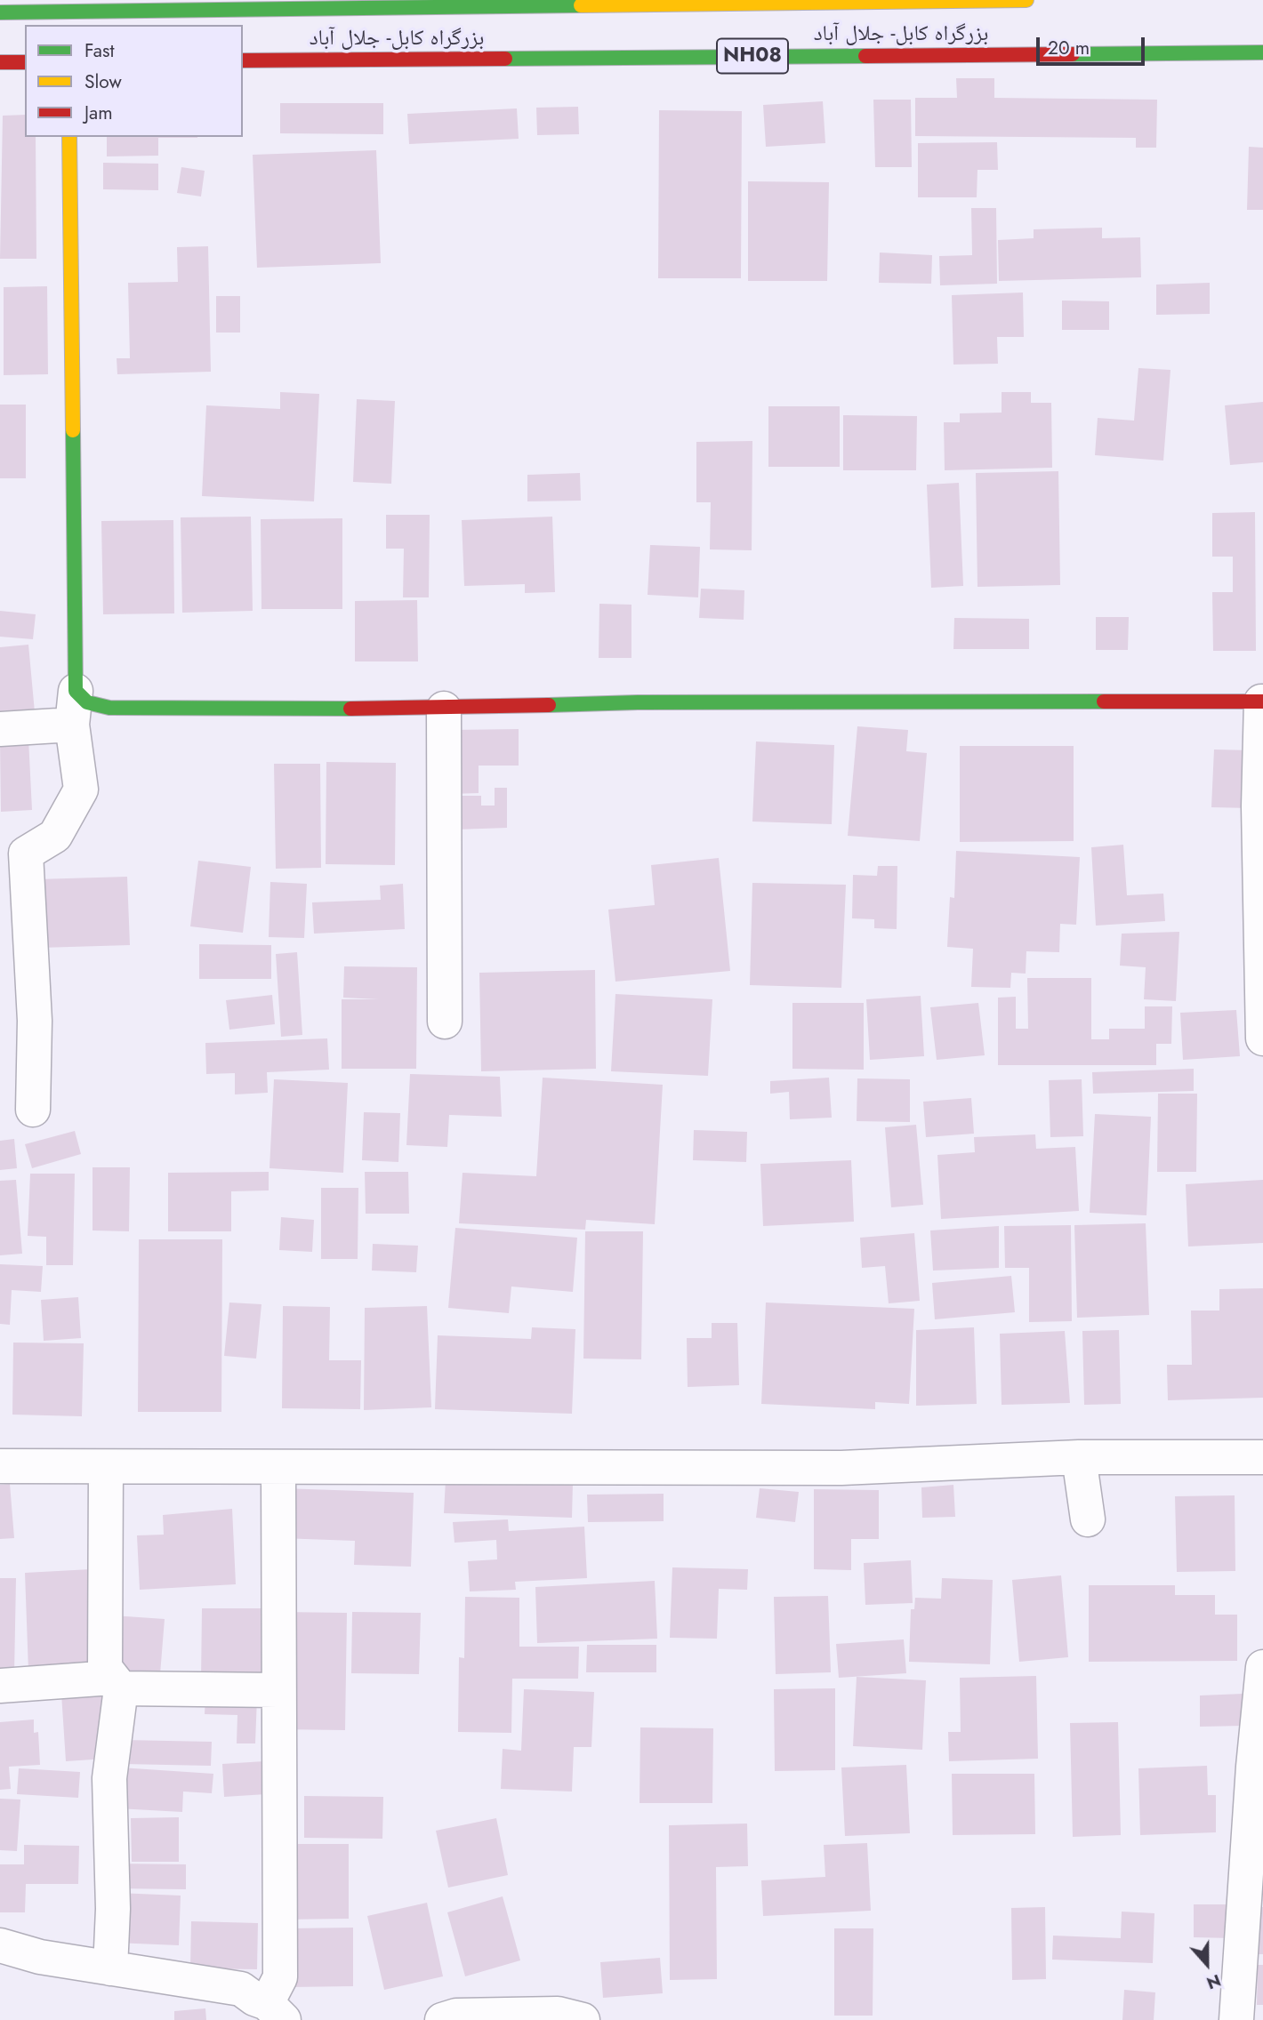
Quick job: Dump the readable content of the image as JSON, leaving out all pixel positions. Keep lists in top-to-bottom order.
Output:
{
  "streets": {
    "main road": ["بزرگراه کابل- جلال آباد", "NH08"]
  },
  "legend": ["Fast", "Slow", "Jam"],
  "scale_bar": "20 m",
  "north": "bottom"
}
